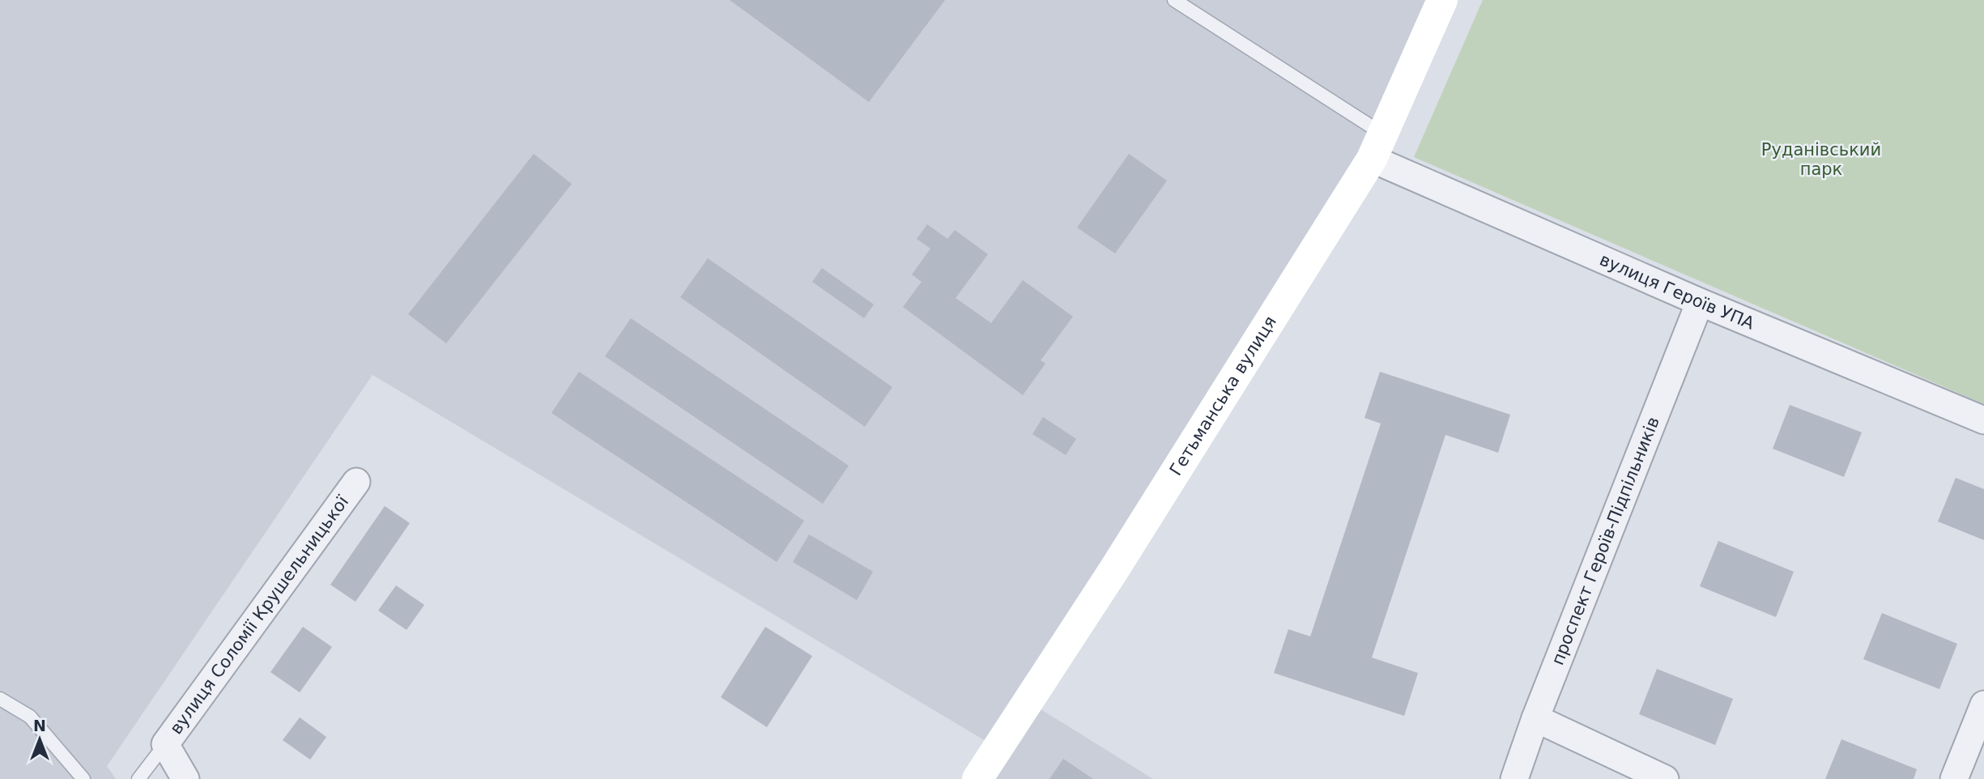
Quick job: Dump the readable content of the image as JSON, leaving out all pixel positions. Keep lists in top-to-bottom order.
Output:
{
  "streets": {
    "street": [
      "вулиця Героїв УПА",
      "Гетьманська вулиця",
      "проспект Героїв-Підпільників",
      "вулиця Соломії Крушельницької"
    ]
  },
  "crossings": [
    ["вулиця Героїв УПА", "Гетьманська вулиця"],
    ["вулиця Героїв УПА", "проспект Героїв-Підпільників"]
  ],
  "parks": ["Руданівський парк"],
  "north": "top"
}
